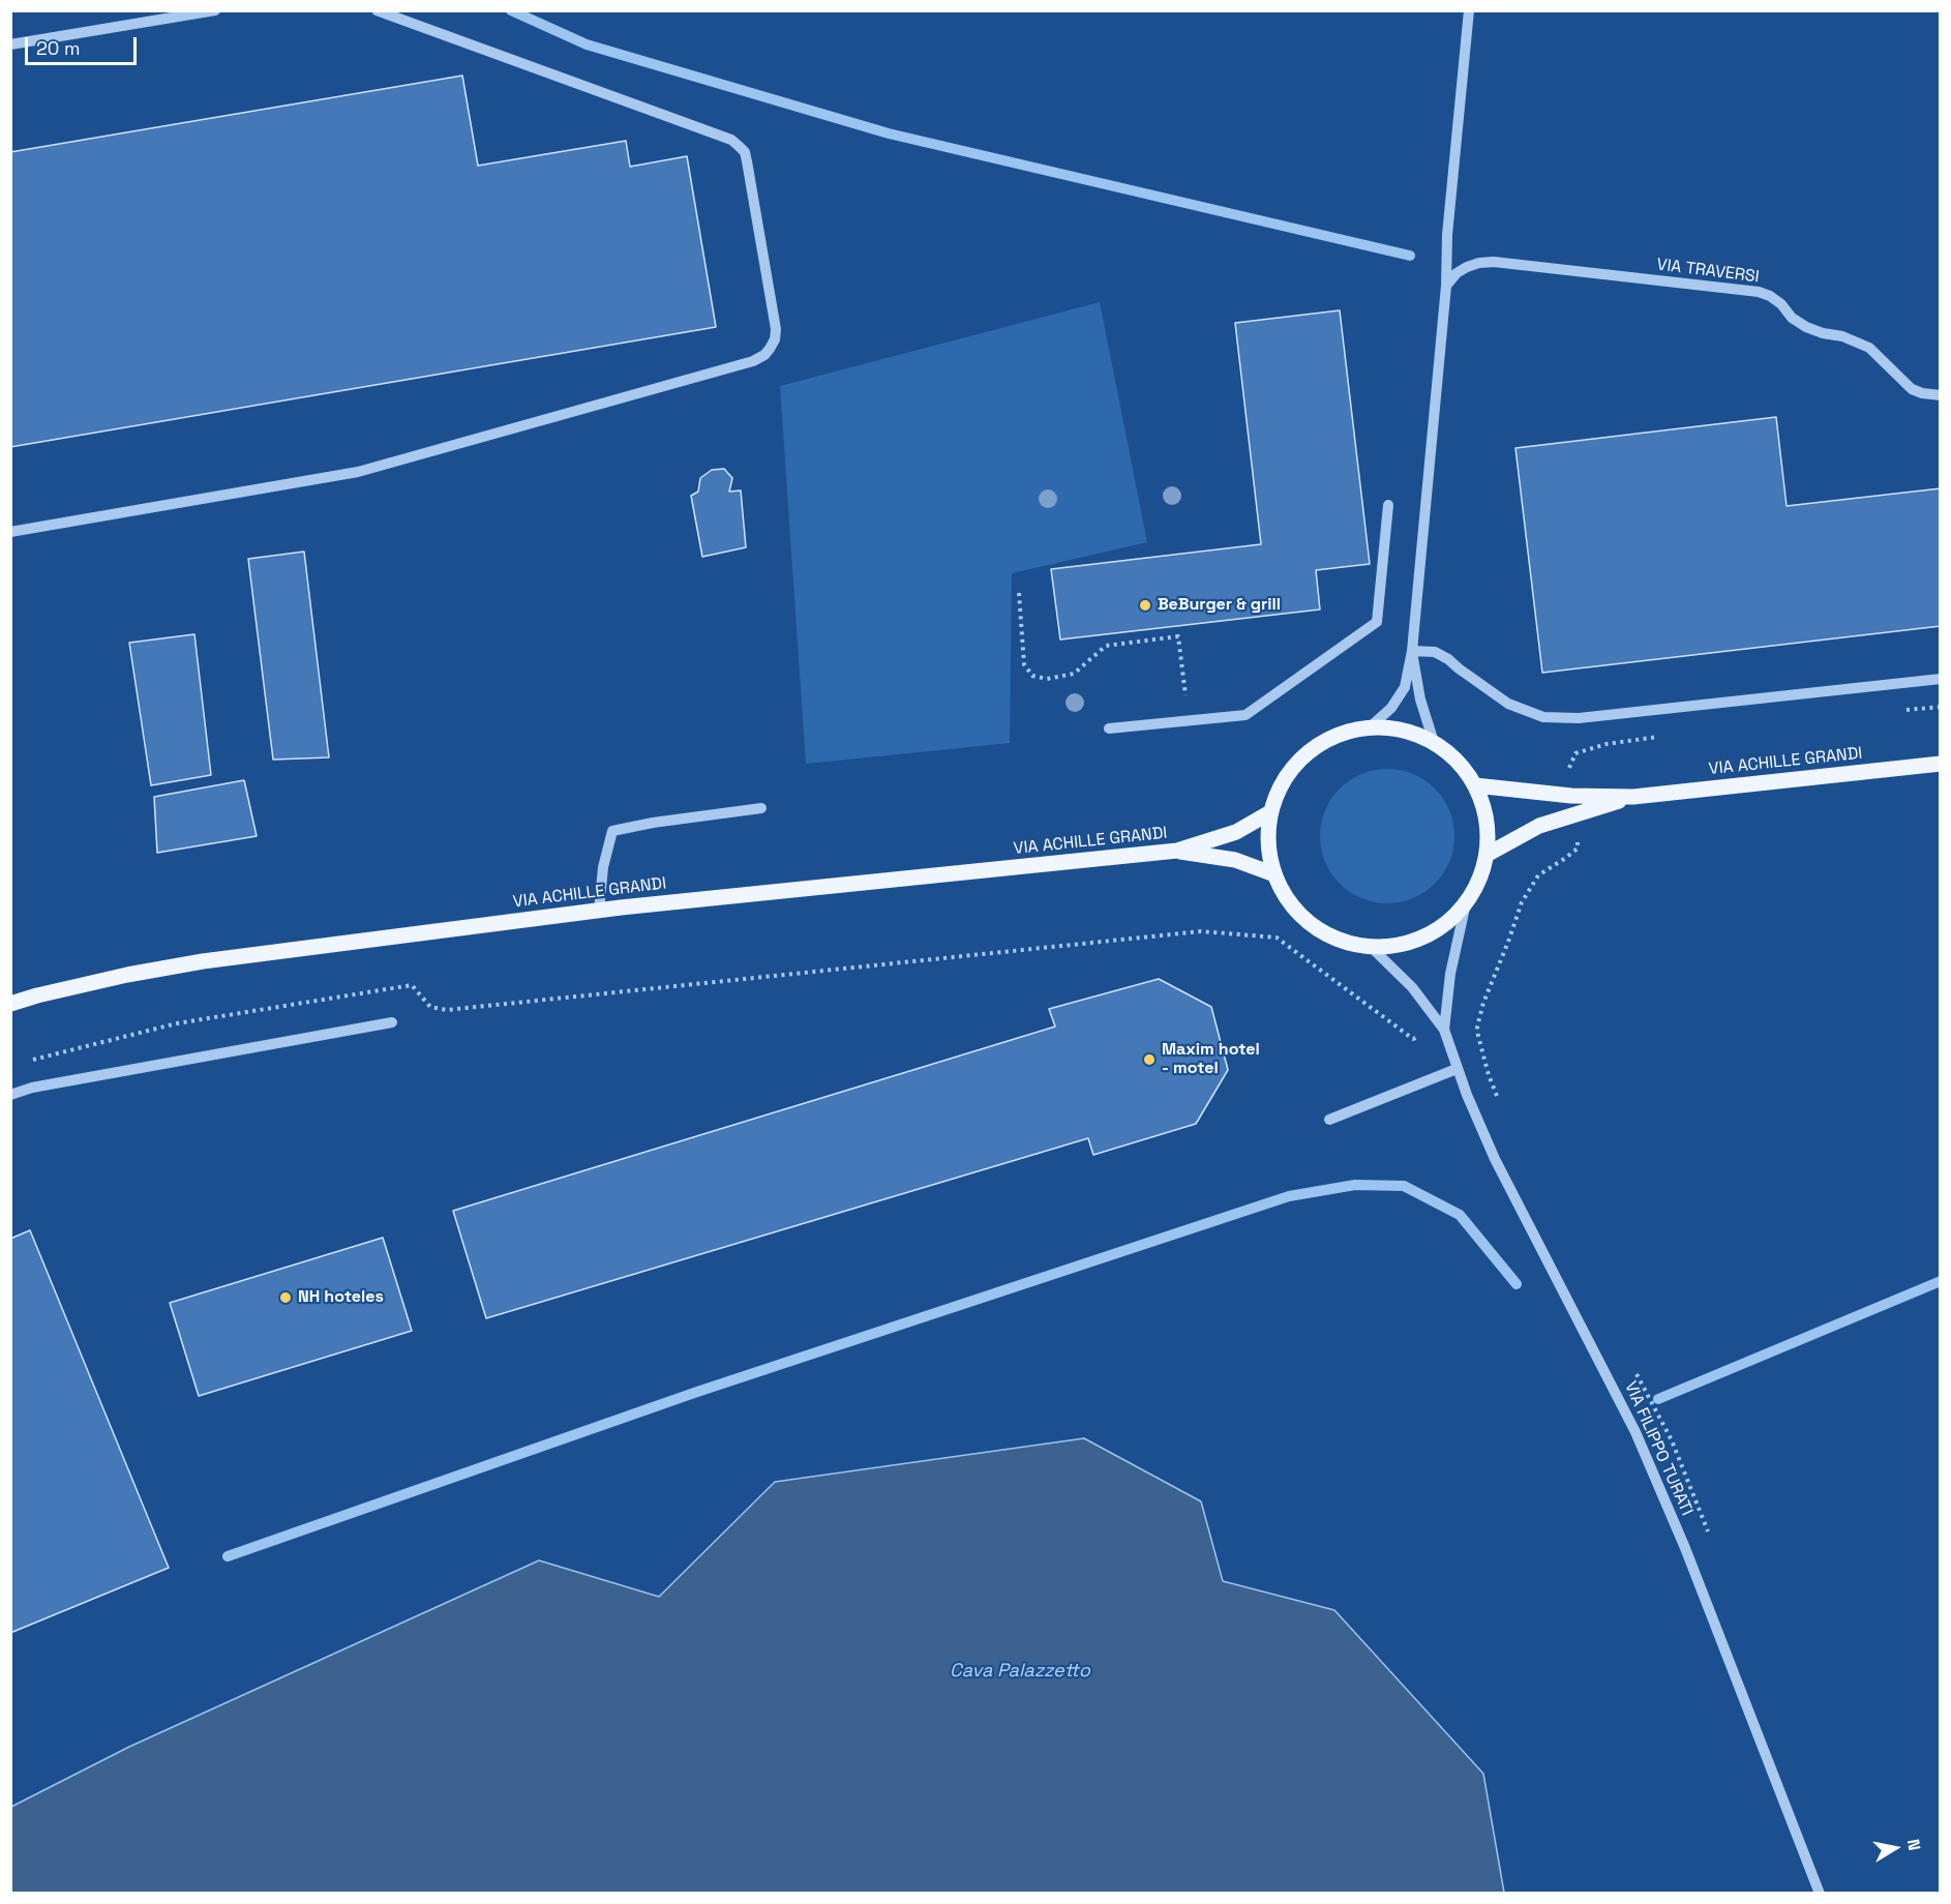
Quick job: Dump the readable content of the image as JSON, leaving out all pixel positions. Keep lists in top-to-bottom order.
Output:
{
  "streets": {
    "main road": ["VIA ACHILLE GRANDI"],
    "street": ["VIA TRAVERSI", "VIA FILIPPO TURATI"]
  },
  "crossings": [
    ["VIA ACHILLE GRANDI", "VIA FILIPPO TURATI"]
  ],
  "water": ["Cava Palazzetto"],
  "places": ["BeBurger & grill", "Maxim hotel - motel", "NH hoteles"],
  "scale_bar": "20 m",
  "north": "right"
}
